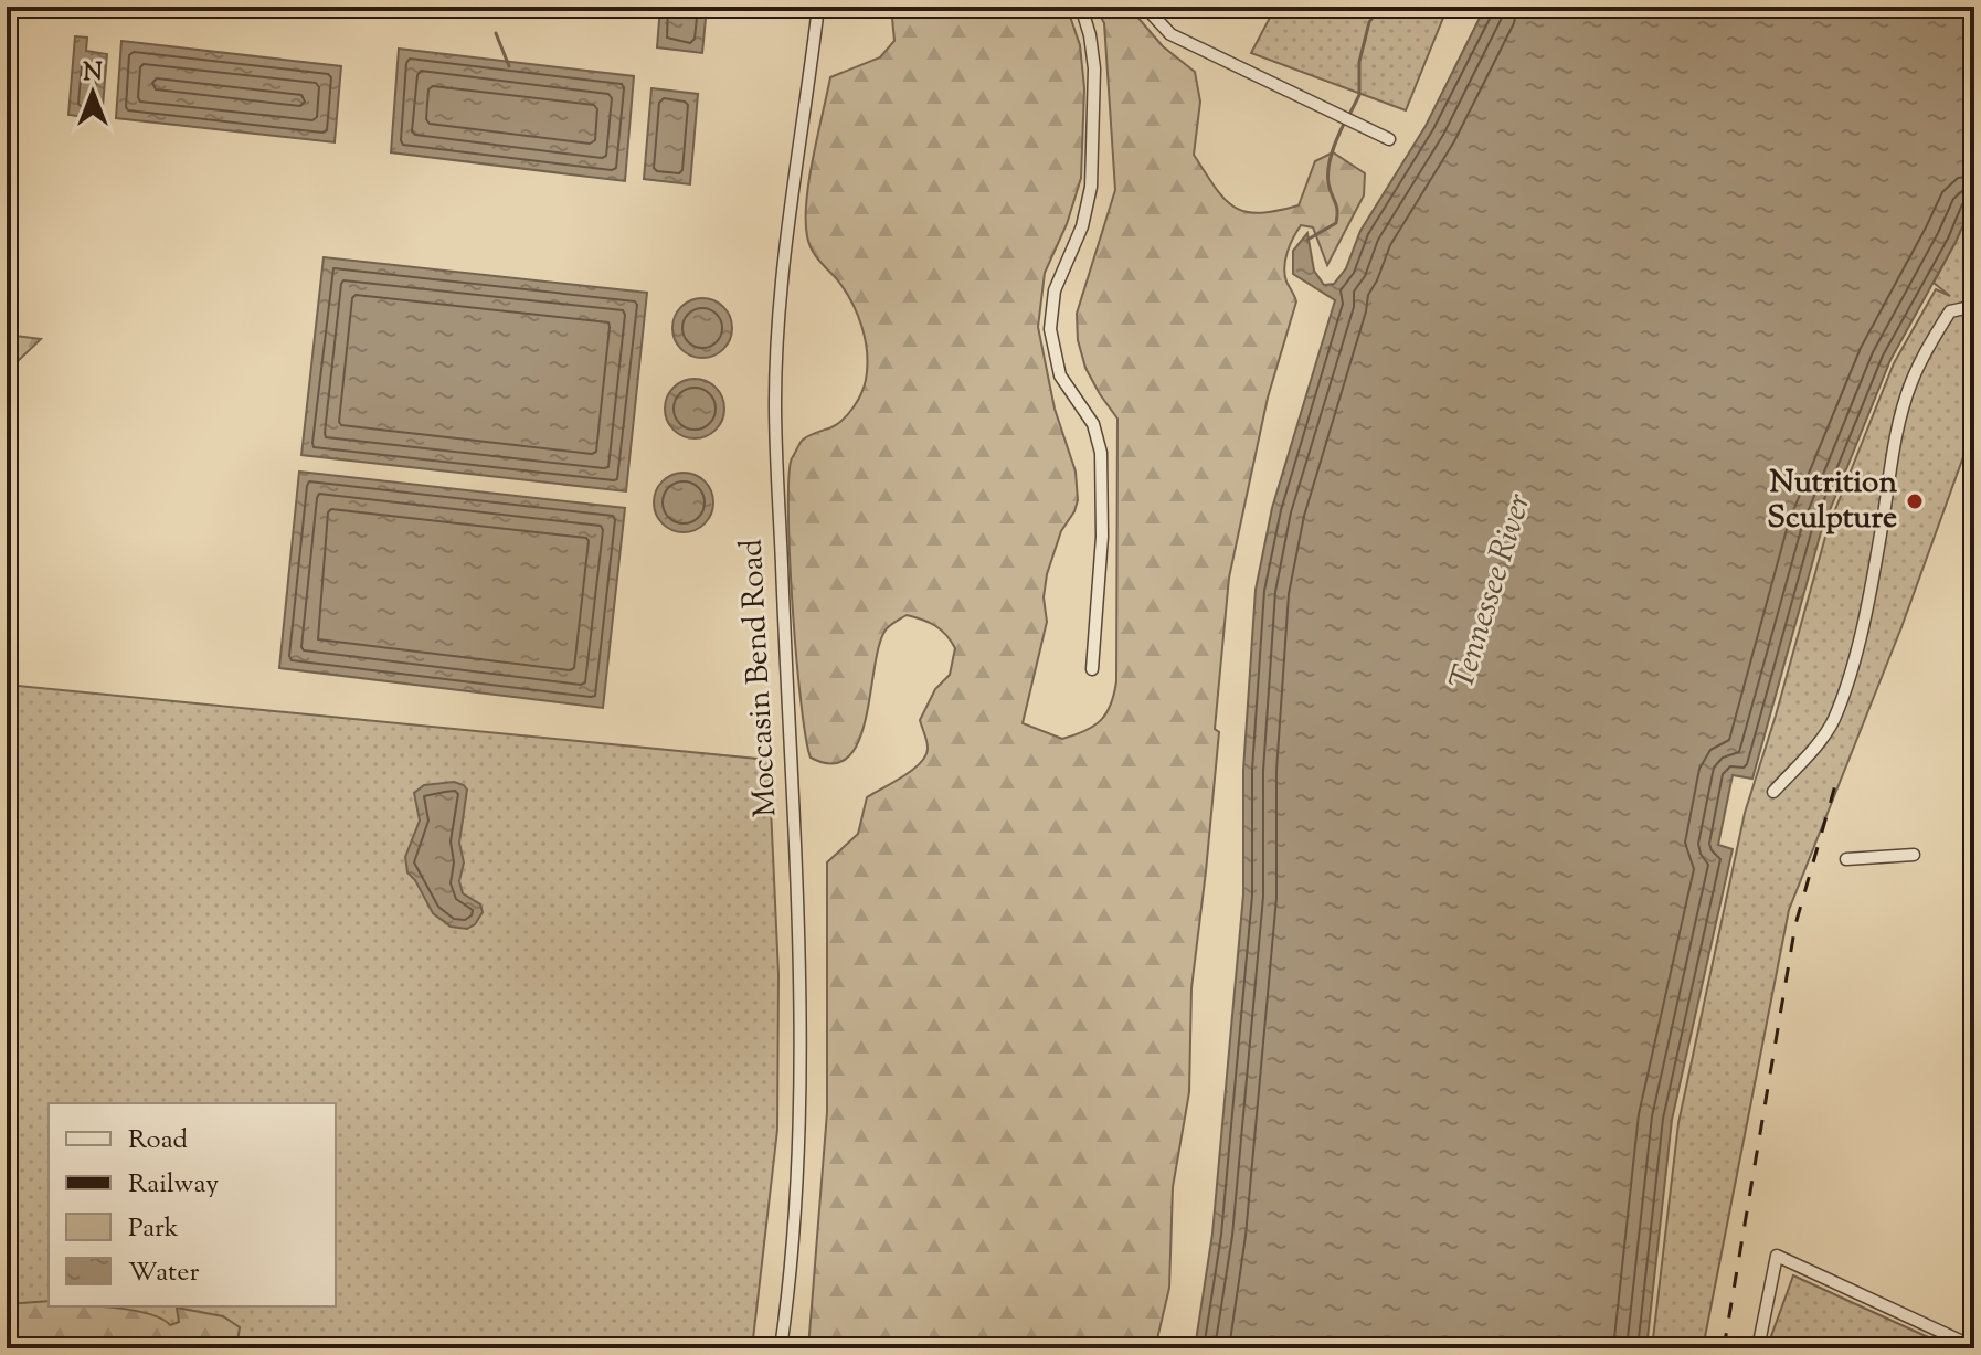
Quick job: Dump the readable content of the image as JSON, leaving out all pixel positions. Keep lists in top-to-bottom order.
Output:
{
  "streets": {
    "street": ["Moccasin Bend Road"]
  },
  "water": ["Tennessee River"],
  "places": ["Nutrition Sculpture"],
  "legend": [
    "Road",
    "Railway",
    "Park",
    "Water"
  ],
  "north": "top"
}
